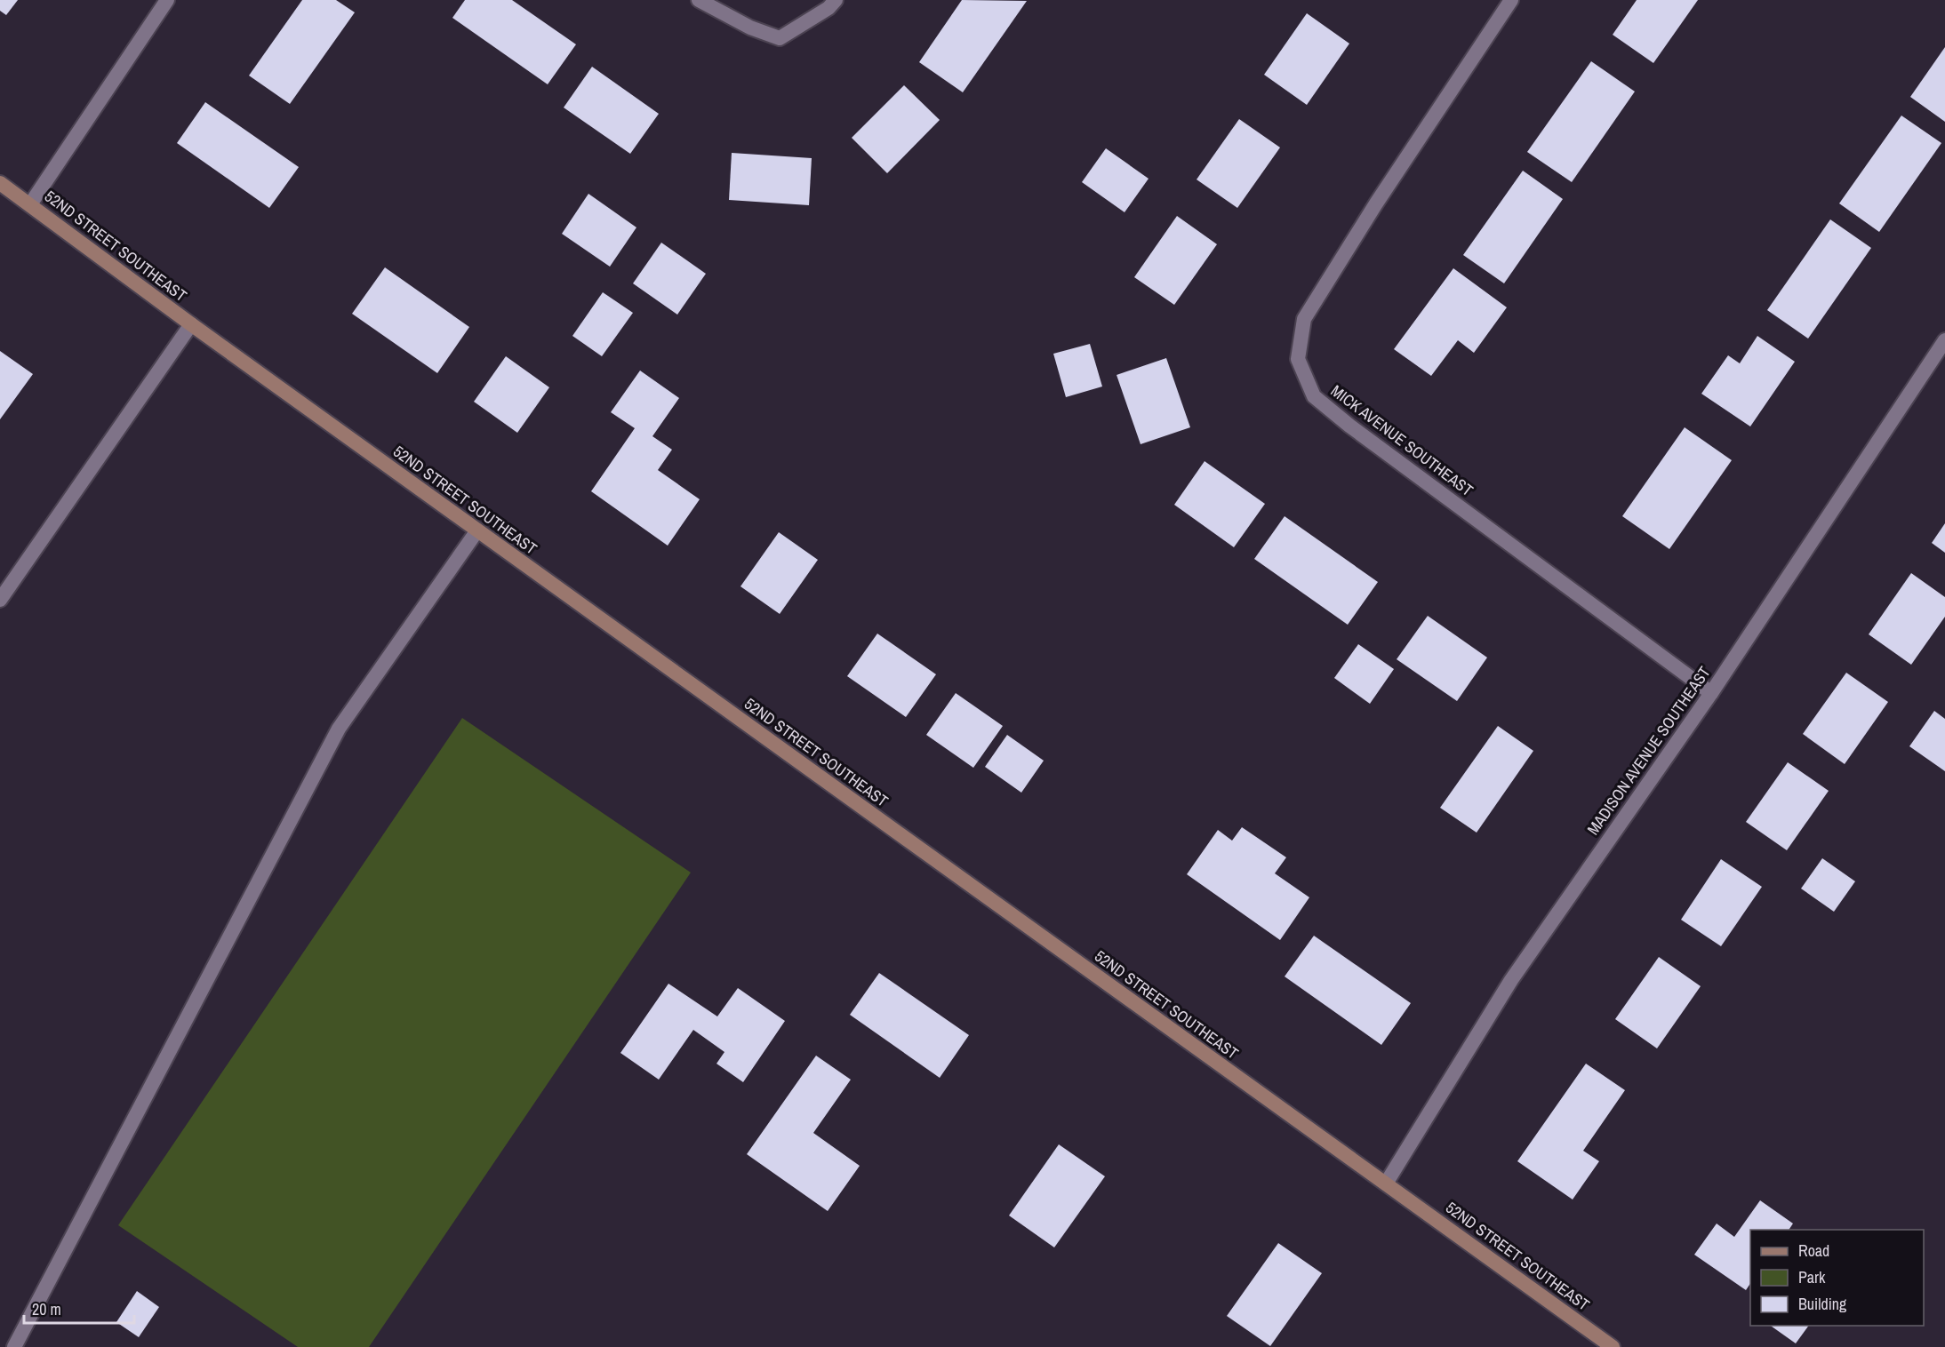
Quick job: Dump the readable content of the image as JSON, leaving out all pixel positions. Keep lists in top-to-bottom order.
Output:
{
  "streets": {
    "main road": ["52ND STREET SOUTHEAST"],
    "street": ["MICK AVENUE SOUTHEAST", "MADISON AVENUE SOUTHEAST"]
  },
  "crossings": [
    ["52ND STREET SOUTHEAST", "MADISON AVENUE SOUTHEAST"],
    ["MICK AVENUE SOUTHEAST", "MADISON AVENUE SOUTHEAST"]
  ],
  "legend": ["Road", "Park", "Building"],
  "scale_bar": "20 m"
}
